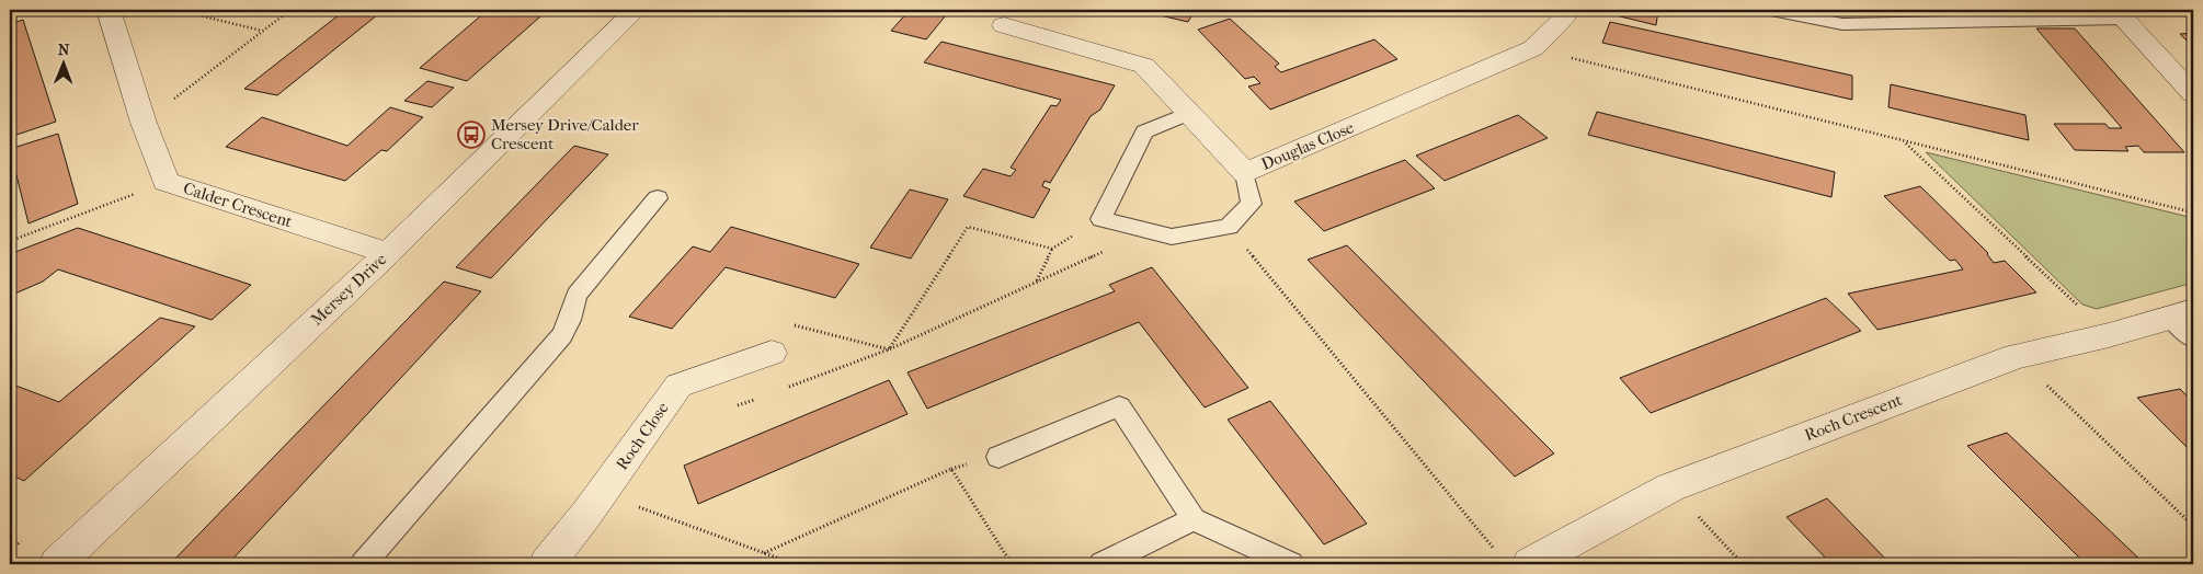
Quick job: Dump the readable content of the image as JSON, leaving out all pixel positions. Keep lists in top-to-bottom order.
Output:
{
  "streets": {
    "street": [
      "Douglas Close",
      "Calder Crescent",
      "Mersey Drive",
      "Roch Crescent",
      "Roch Close"
    ]
  },
  "crossings": [
    ["Calder Crescent", "Mersey Drive"]
  ],
  "places": {
    "bus stop": ["Mersey Drive/Calder Crescent"]
  },
  "north": "top"
}
